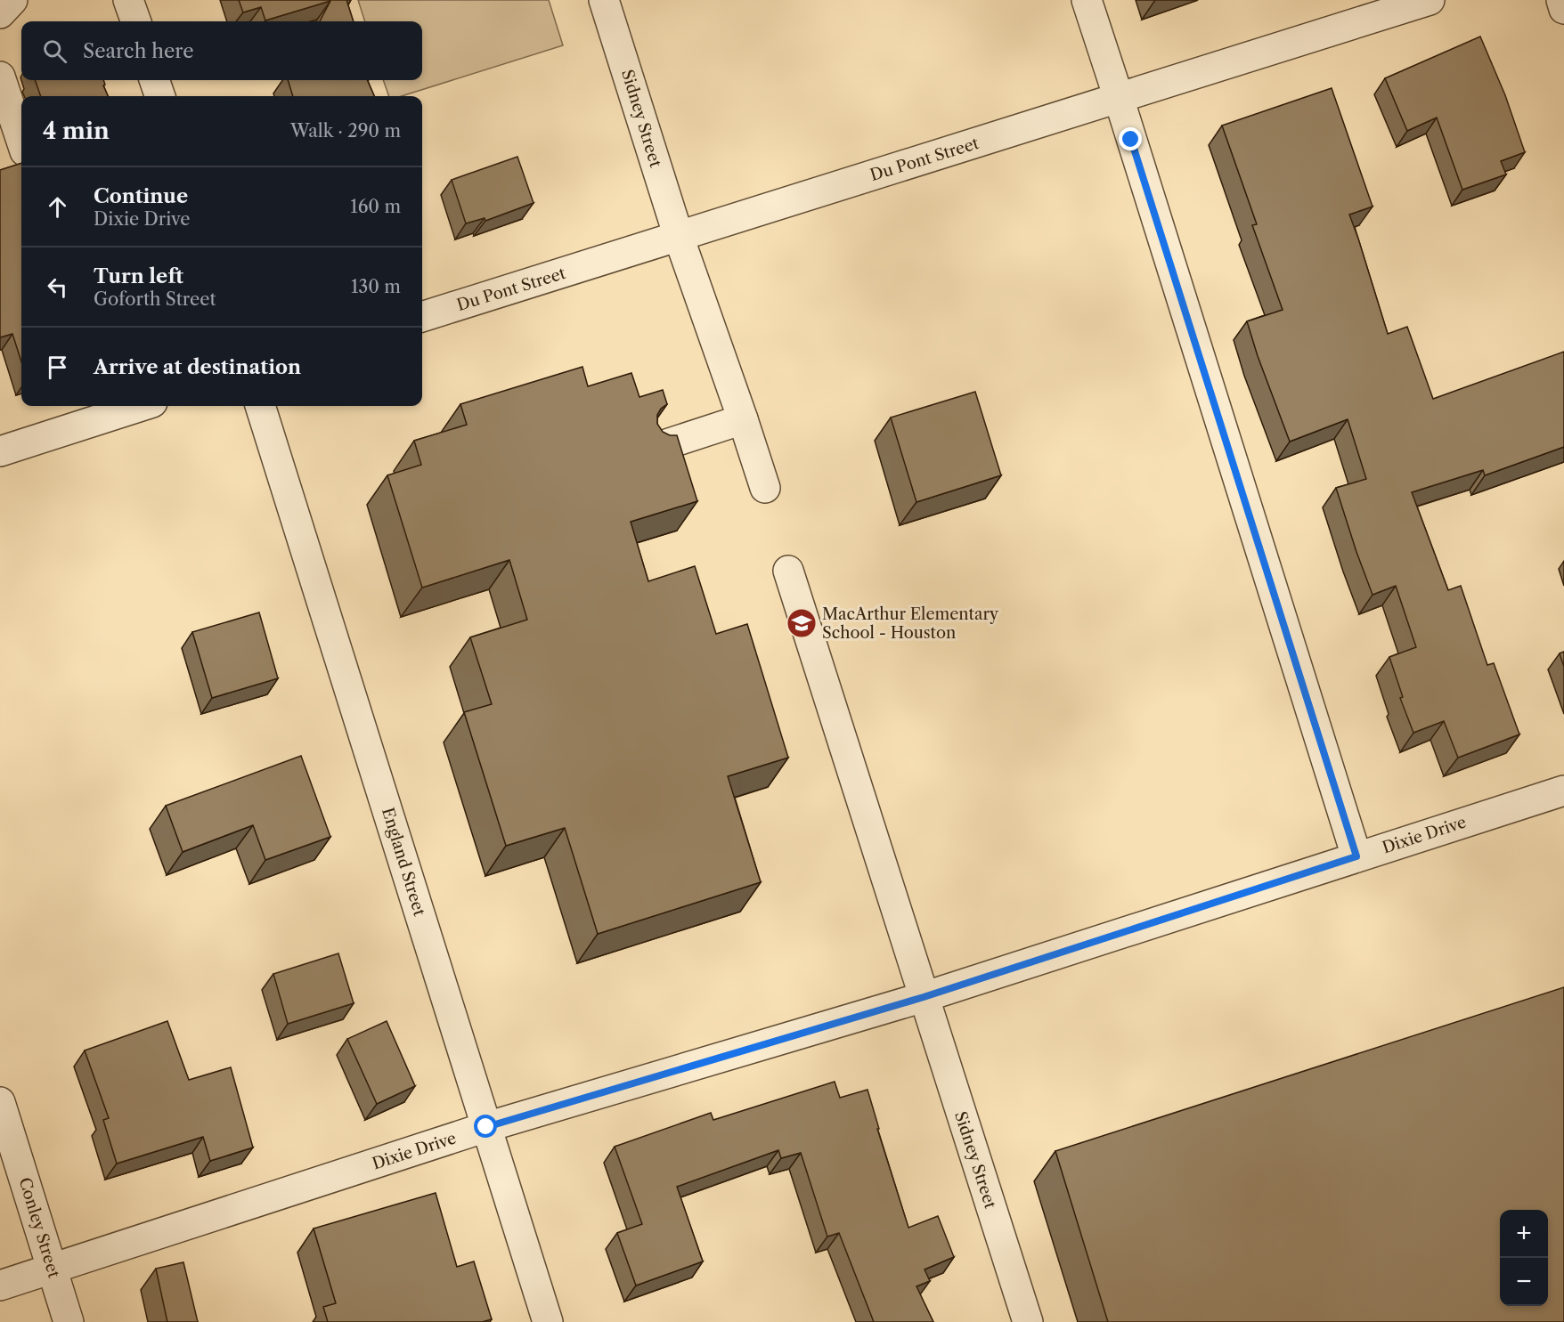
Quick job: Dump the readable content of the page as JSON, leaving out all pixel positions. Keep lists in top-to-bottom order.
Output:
{
  "streets": {
    "street": [
      "Sidney Street",
      "Du Pont Street",
      "Dixie Drive",
      "England Street",
      "Conley Street"
    ]
  },
  "crossings": [
    ["Sidney Street", "Du Pont Street"],
    ["Sidney Street", "Dixie Drive"],
    ["Dixie Drive", "England Street"],
    ["Dixie Drive", "Conley Street"]
  ],
  "places": {
    "school or university": ["MacArthur Elementary School - Houston"]
  },
  "page": {
    "search": "Search here",
    "heading": ["4 min", "Walk · 290 m"],
    "list": [
      ["Continue", "Dixie Drive", "160 m"],
      ["Turn left", "Goforth Street", "130 m"],
      "Arrive at destination"
    ],
    "map_buttons": ["+", "−"]
  }
}
